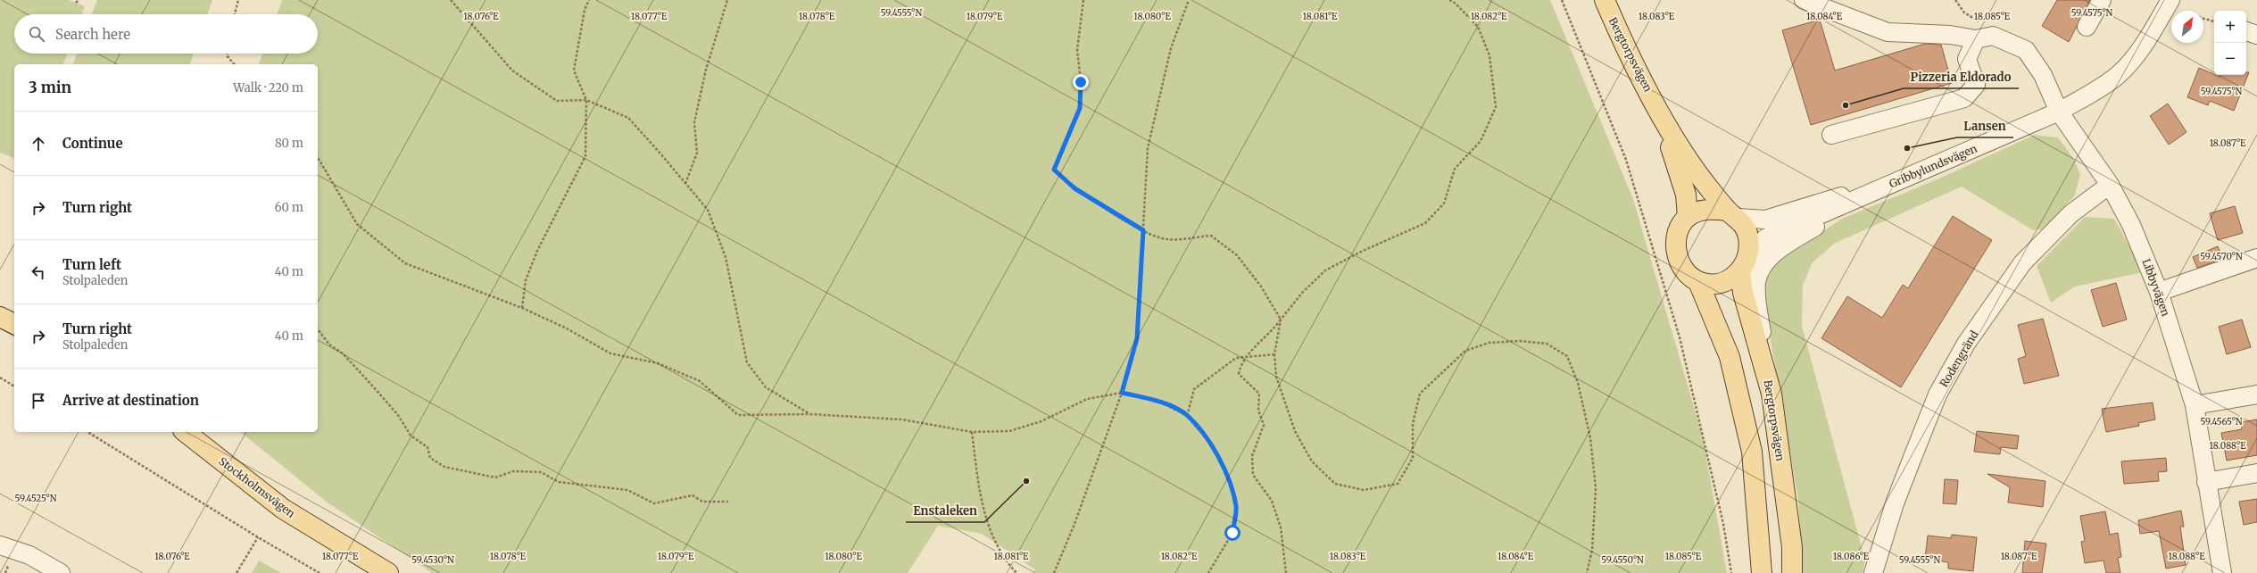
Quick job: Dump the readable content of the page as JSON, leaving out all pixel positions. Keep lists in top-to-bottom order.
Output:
{
  "streets": {
    "main road": ["Bergtorpsvägen", "Stockholmsvägen"],
    "street": ["Gribbylundsvägen", "Libbyvägen", "Rodengränd"]
  },
  "crossings": [
    ["Bergtorpsvägen", "Gribbylundsvägen"],
    ["Gribbylundsvägen", "Libbyvägen"],
    ["Libbyvägen", "Rodengränd"]
  ],
  "places": ["Pizzeria Eldorado", "Lansen", "Enstaleken"],
  "north": "top right",
  "page": {
    "map_buttons": ["+", "−"],
    "search": "Search here",
    "heading": ["3 min", "Walk · 220 m"],
    "list": [
      ["Continue", "80 m"],
      ["Turn right", "60 m"],
      ["Turn left", "Stolpaleden", "40 m"],
      ["Turn right", "Stolpaleden", "40 m"],
      "Arrive at destination"
    ]
  },
  "coordinates": [
    "59.4555°N",
    "59.4575°N",
    "18.076°E",
    "18.077°E",
    "18.078°E",
    "18.079°E",
    "18.080°E",
    "18.081°E",
    "18.082°E",
    "18.083°E",
    "18.084°E",
    "18.085°E",
    "18.087°E",
    "59.4570°N",
    "59.4565°N",
    "18.088°E",
    "59.4525°N",
    "18.086°E",
    "59.4530°N",
    "59.4550°N"
  ]
}
